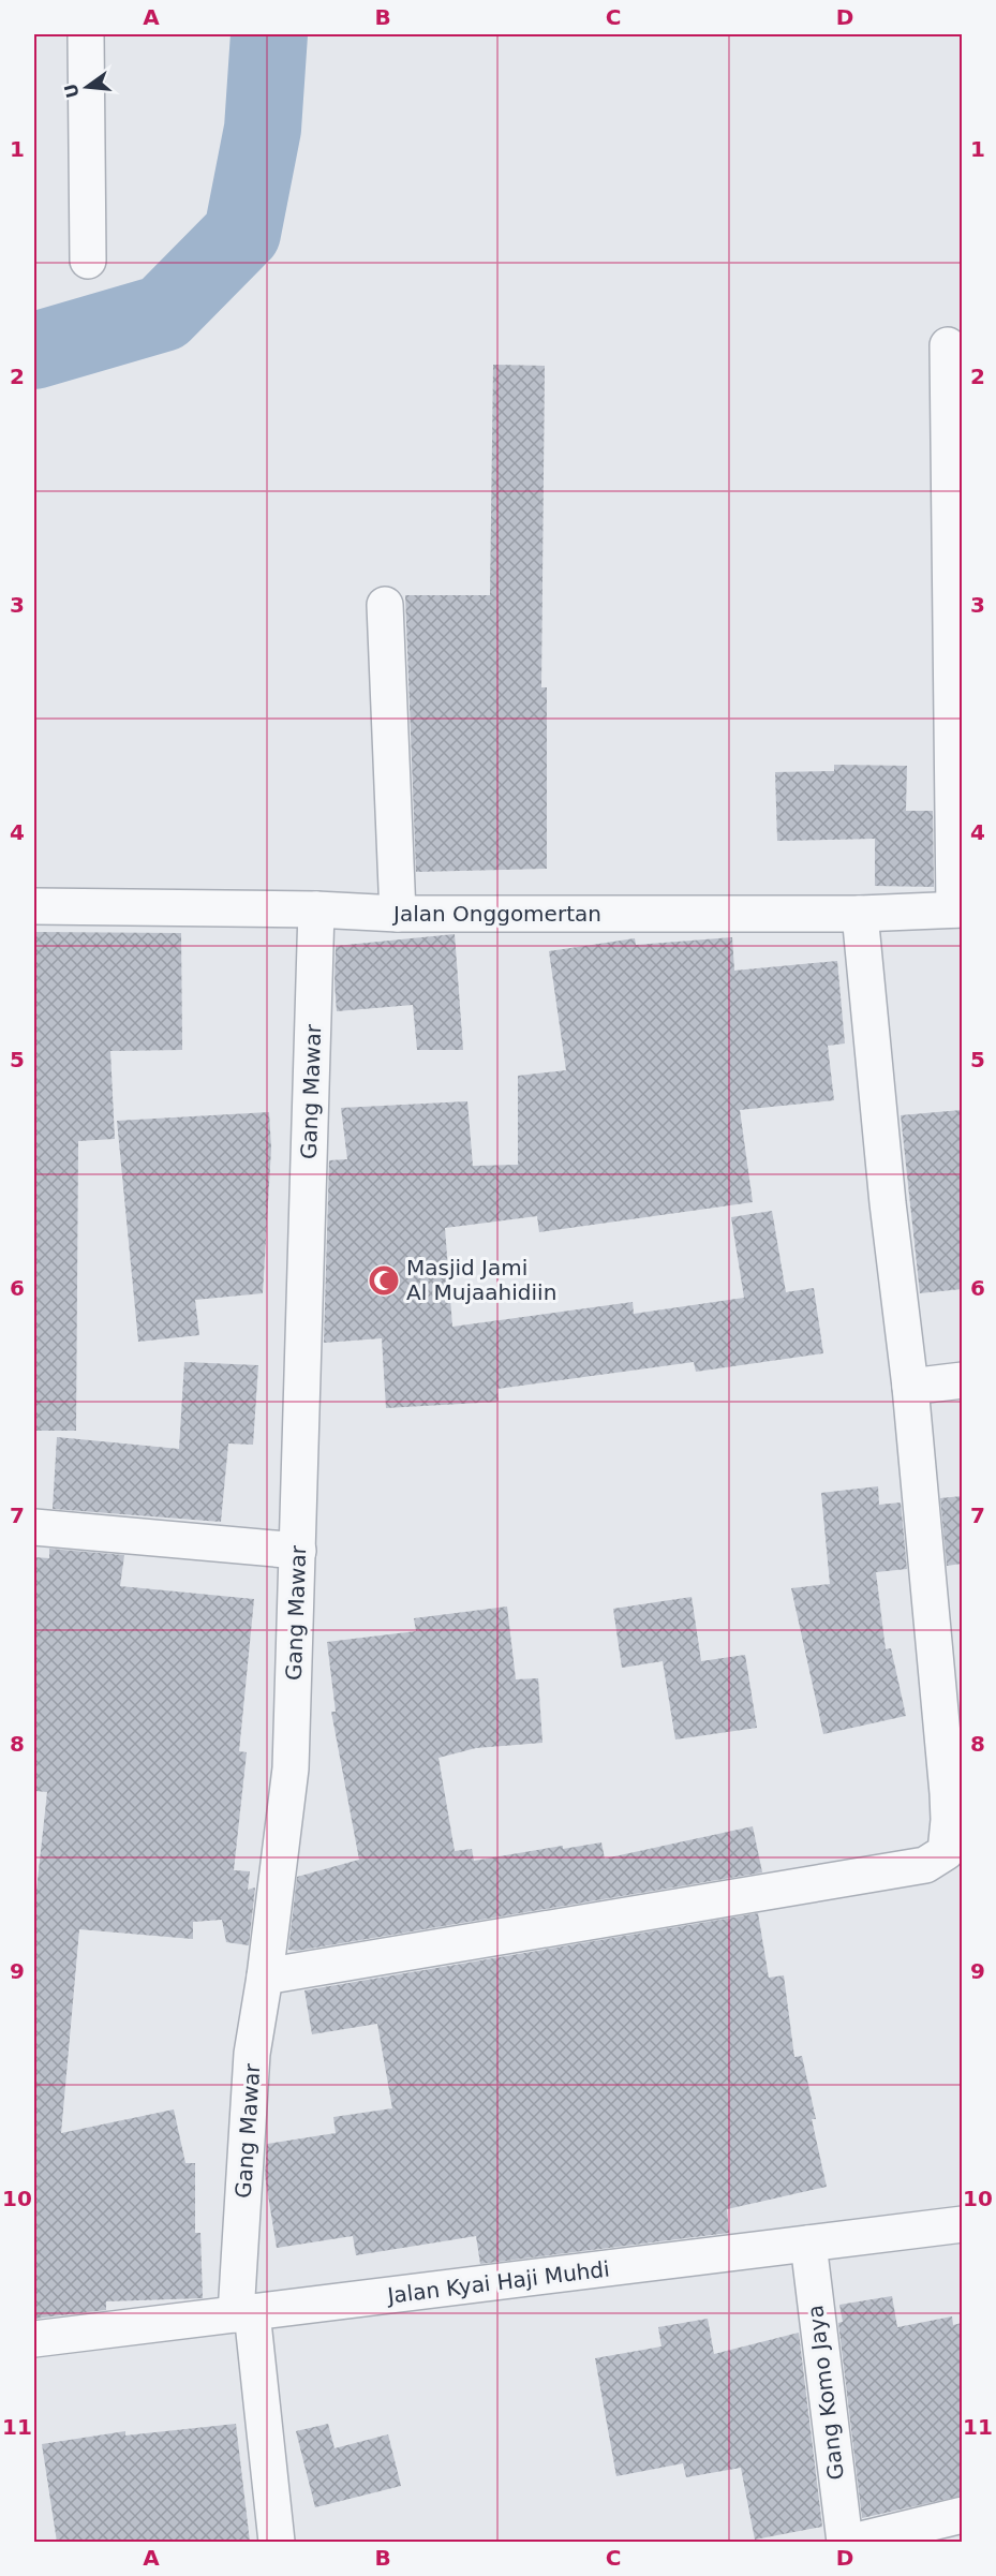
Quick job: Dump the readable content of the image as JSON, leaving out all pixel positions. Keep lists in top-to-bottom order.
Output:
{
  "streets": {
    "street": [
      "Jalan Onggomertan",
      "Gang Mawar",
      "Jalan Kyai Haji Muhdi",
      "Gang Komo Jaya"
    ]
  },
  "crossings": [
    ["Jalan Onggomertan", "Gang Mawar"],
    ["Gang Mawar", "Jalan Kyai Haji Muhdi"],
    ["Jalan Kyai Haji Muhdi", "Gang Komo Jaya"]
  ],
  "places": {
    "mosque": ["Masjid Jami Al Mujaahidiin"]
  },
  "north": "left",
  "grid": {
    "columns": [
      "A",
      "B",
      "C",
      "D"
    ],
    "rows": [
      "1",
      "2",
      "3",
      "4",
      "5",
      "6",
      "7",
      "8",
      "9",
      "10",
      "11"
    ]
  }
}
